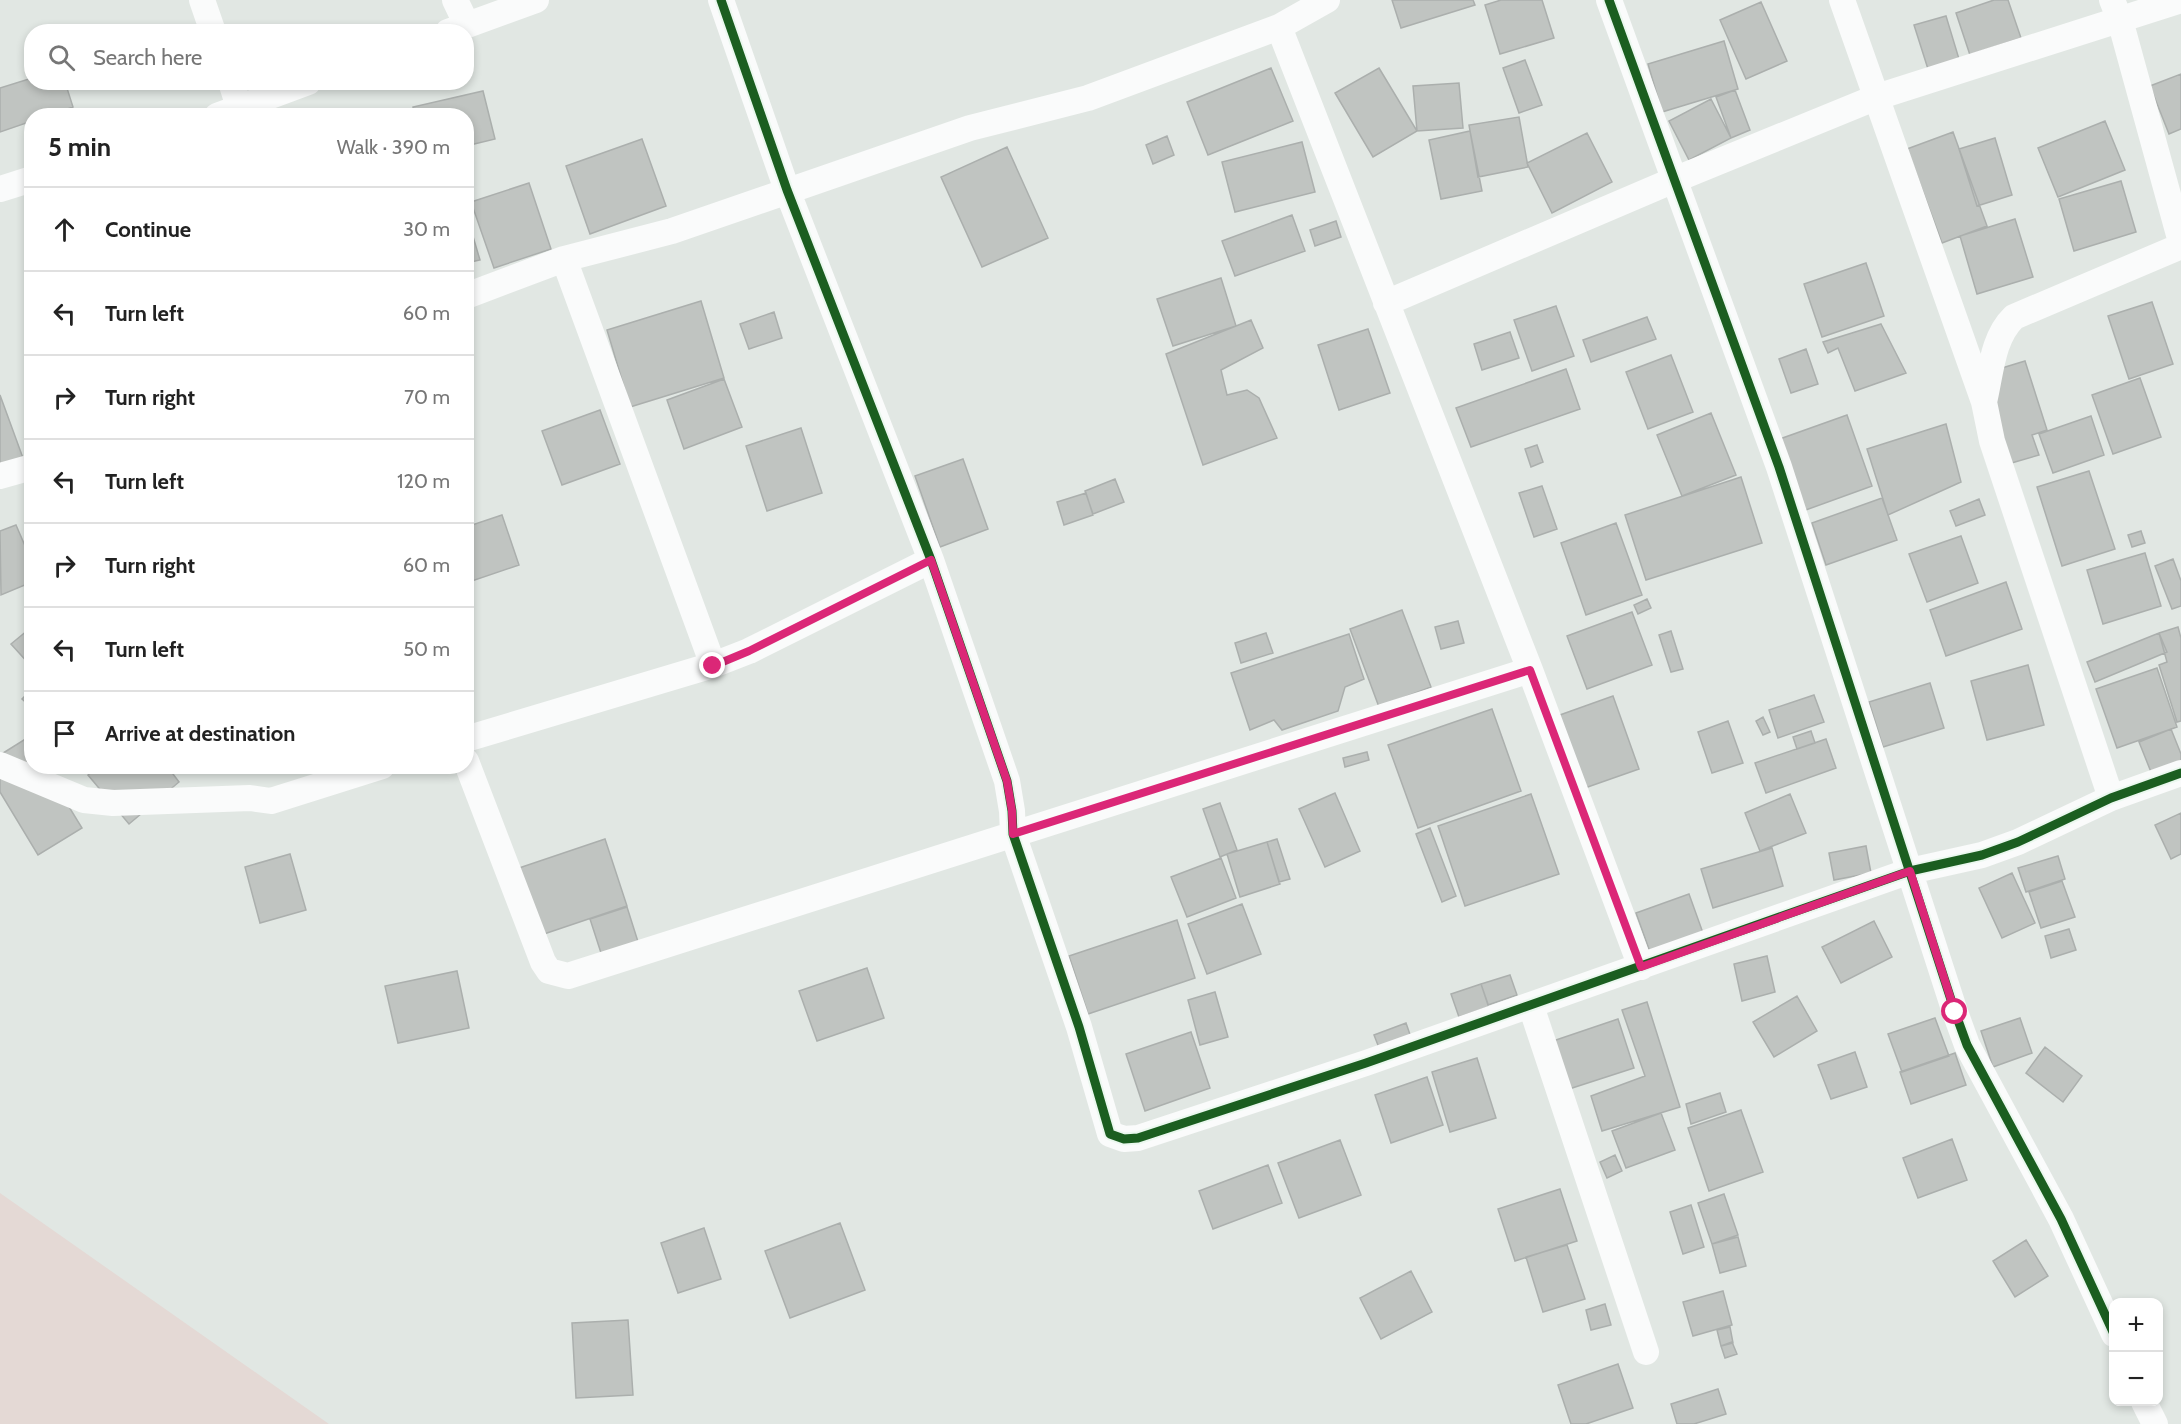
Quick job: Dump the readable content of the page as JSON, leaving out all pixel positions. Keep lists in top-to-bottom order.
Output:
{
  "page": {
    "search": "Search here",
    "heading": ["5 min", "Walk · 390 m"],
    "list": [
      ["Continue", "30 m"],
      ["Turn left", "60 m"],
      ["Turn right", "70 m"],
      ["Turn left", "120 m"],
      ["Turn right", "60 m"],
      ["Turn left", "50 m"],
      "Arrive at destination"
    ],
    "map_buttons": ["+", "−"]
  }
}
